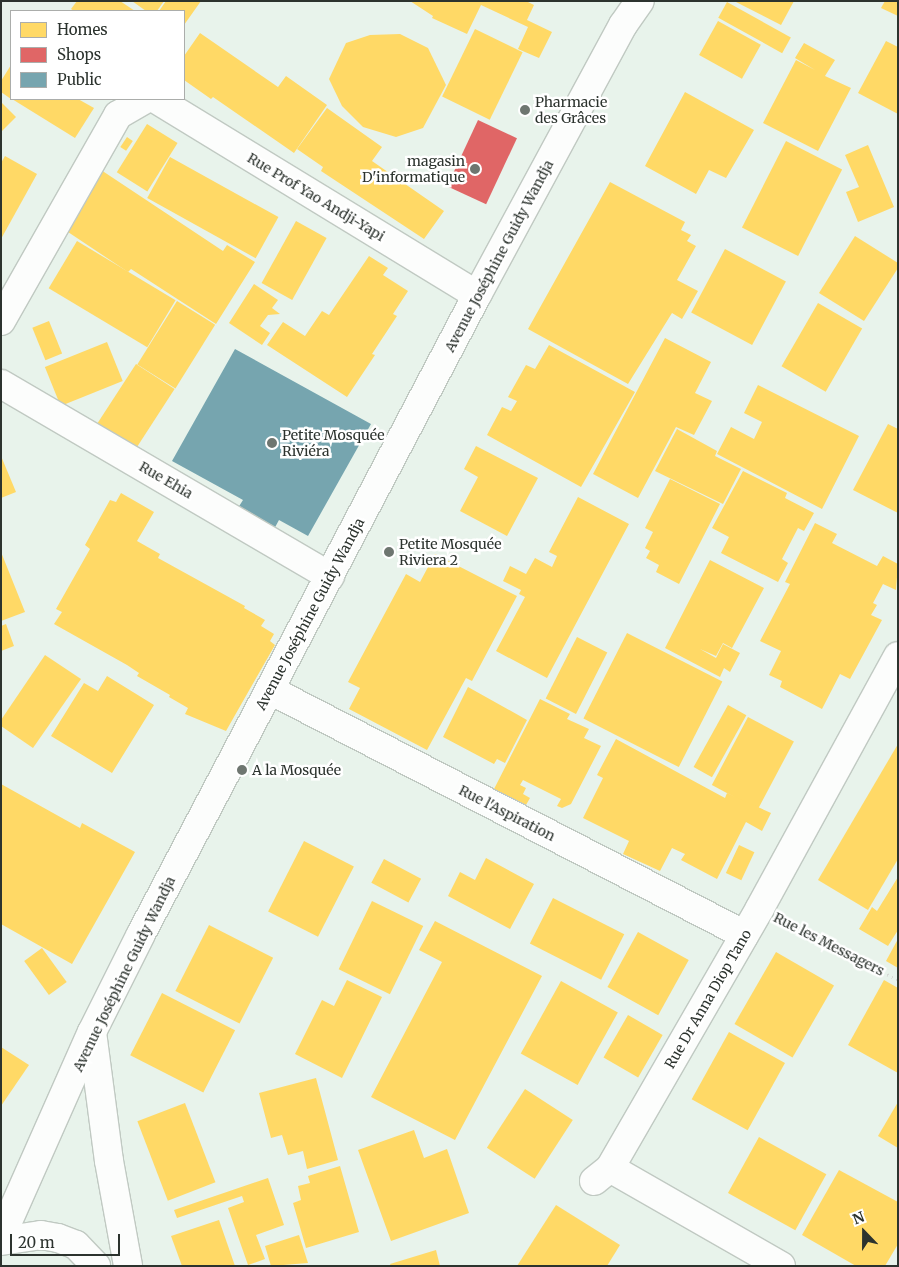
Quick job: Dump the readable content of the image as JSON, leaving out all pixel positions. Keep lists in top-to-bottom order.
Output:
{
  "streets": {
    "street": [
      "Rue Prof Yao Andji-Yapi",
      "Avenue Joséphine Guidy Wandja",
      "Rue Ehia",
      "Rue l'Aspiration",
      "Rue Dr Anna Diop Tano"
    ],
    "path": ["Rue les Messagers"]
  },
  "crossings": [
    ["Rue Prof Yao Andji-Yapi", "Avenue Joséphine Guidy Wandja"],
    ["Avenue Joséphine Guidy Wandja", "Rue Ehia"],
    ["Avenue Joséphine Guidy Wandja", "Rue l'Aspiration"],
    ["Rue l'Aspiration", "Rue Dr Anna Diop Tano"],
    ["Rue les Messagers", "Rue Dr Anna Diop Tano"]
  ],
  "places": [
    "Pharmacie des Grâces",
    "magasin D'informatique",
    "Petite Mosquée Riviéra",
    "Petite Mosquée Riviera 2",
    "A la Mosquée"
  ],
  "legend": ["Homes", "Shops", "Public"],
  "scale_bar": "20 m",
  "north": "top"
}
